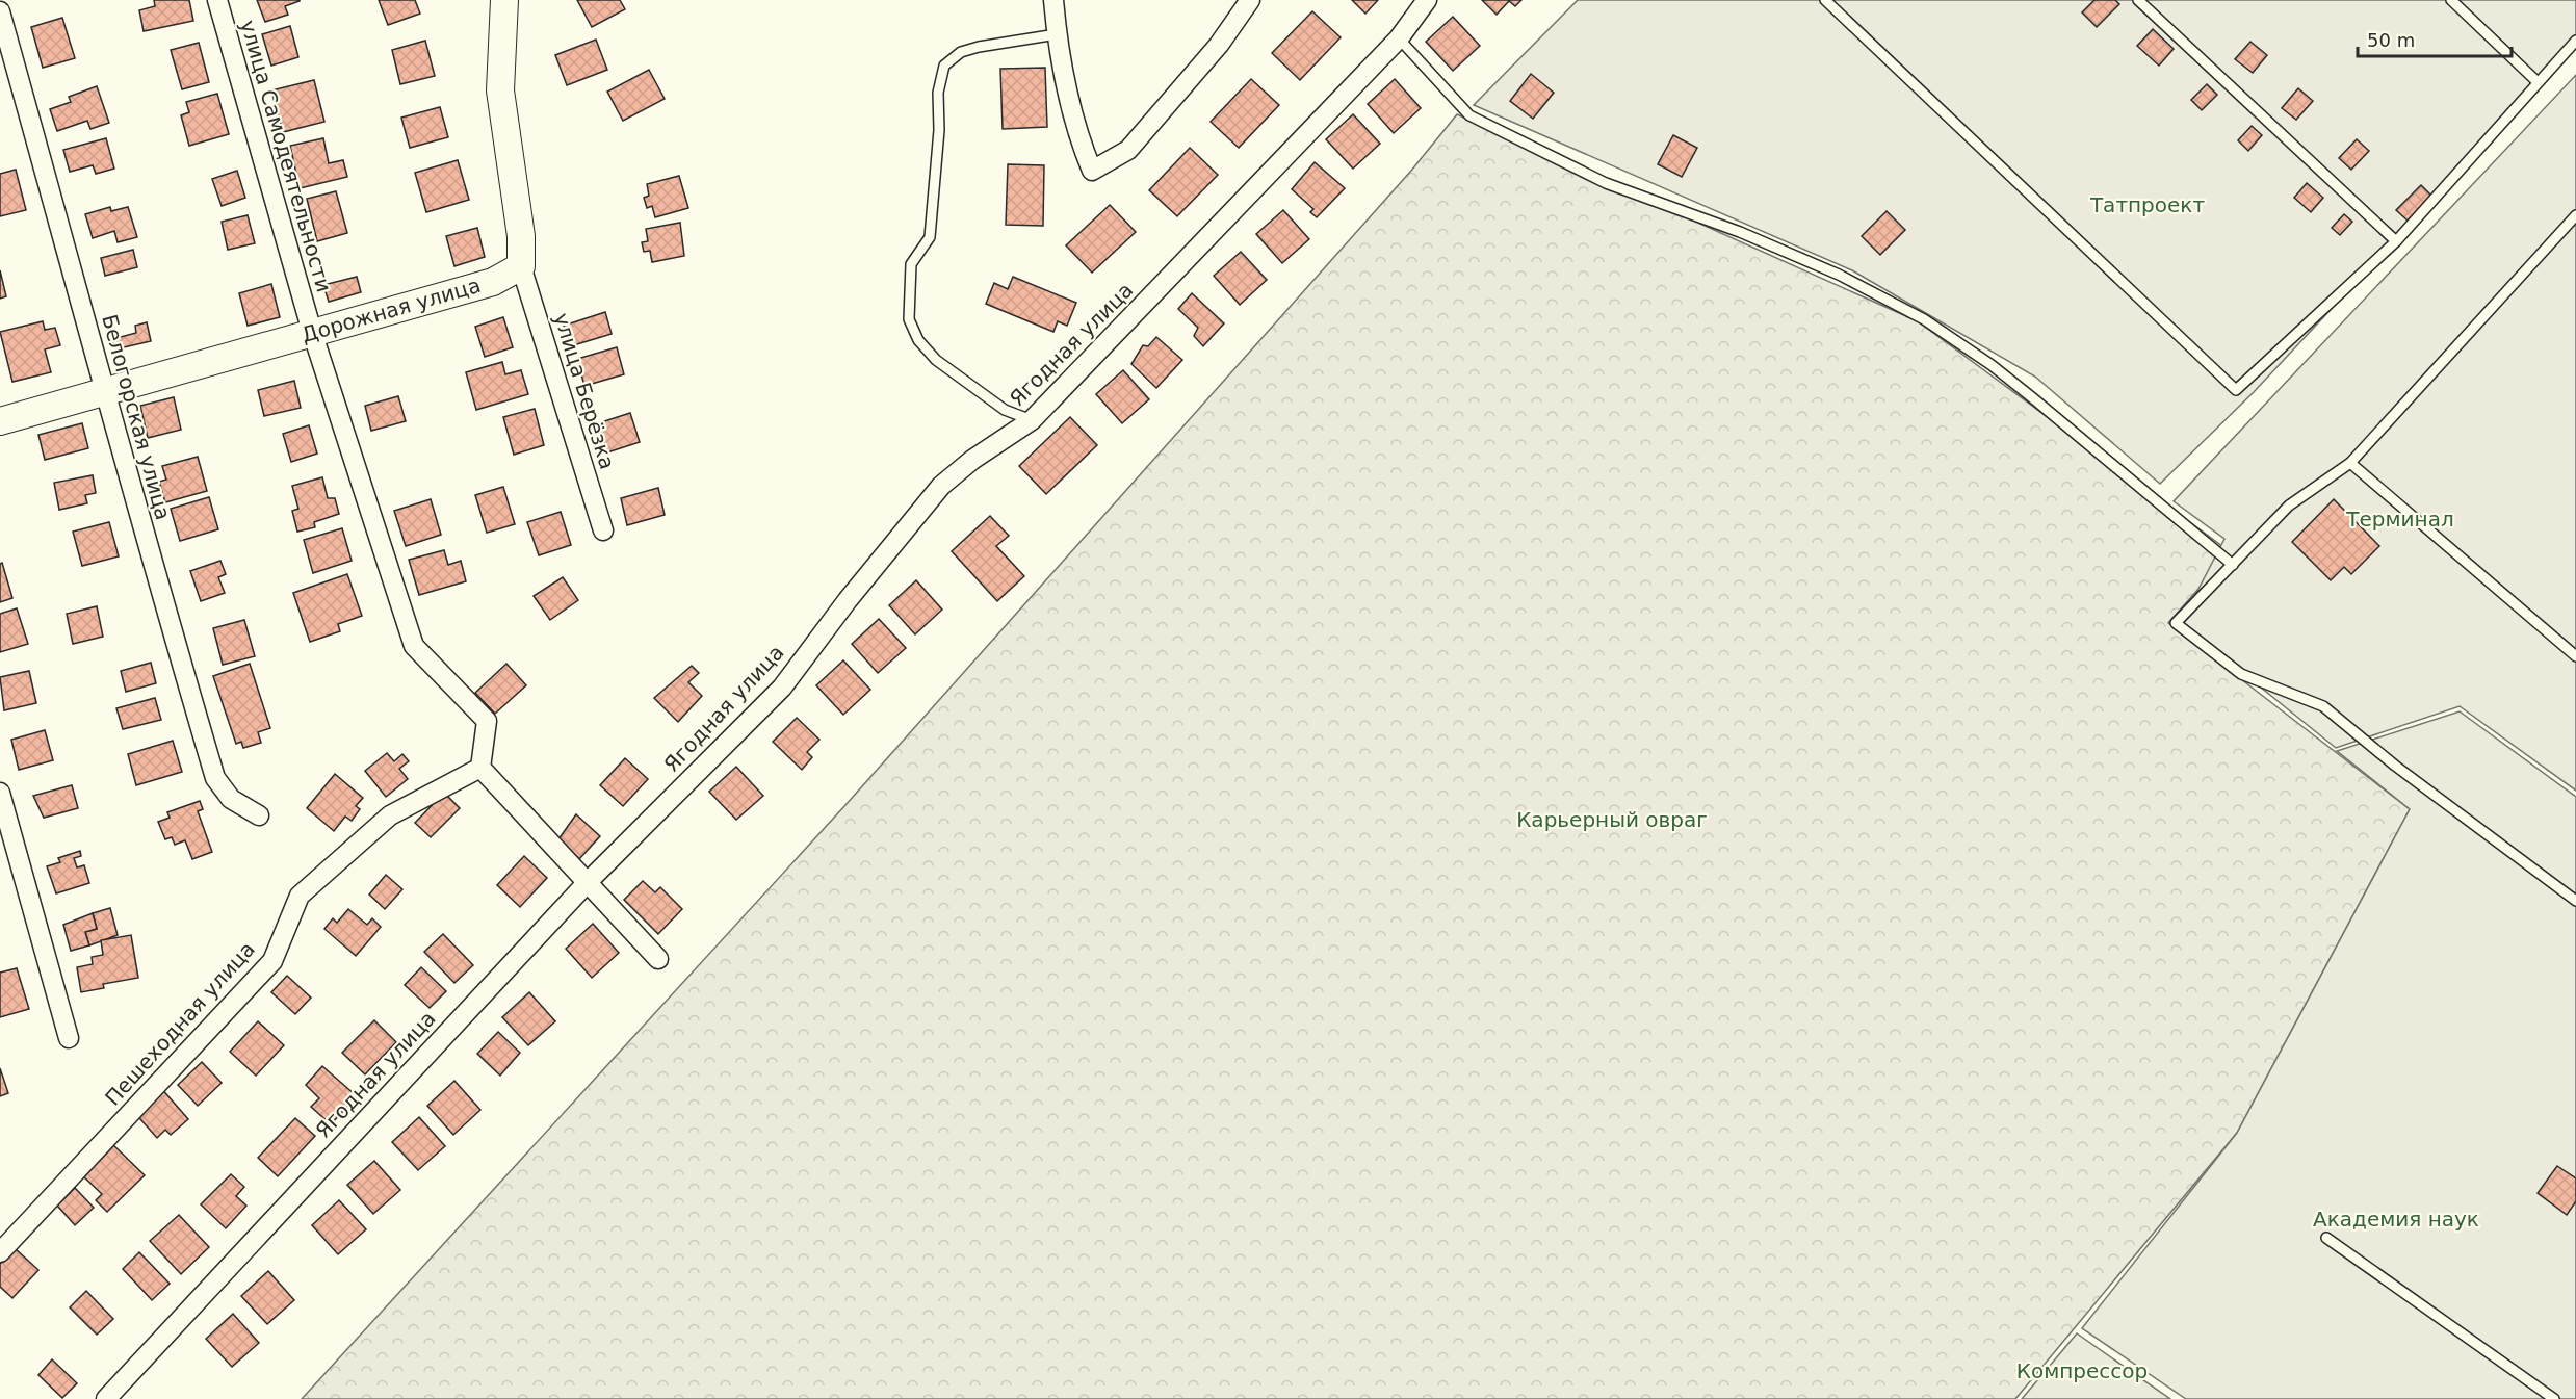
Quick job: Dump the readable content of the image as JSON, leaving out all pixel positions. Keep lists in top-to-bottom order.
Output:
{
  "streets": {
    "street": [
      "улица Самодеятельности",
      "Дорожная улица",
      "Ягодная улица",
      "улица Берёзка",
      "Белогорская улица",
      "Пешеходная улица"
    ]
  },
  "crossings": [
    ["улица Самодеятельности", "Дорожная улица"],
    ["улица Самодеятельности", "Пешеходная улица"],
    ["Дорожная улица", "улица Берёзка"],
    ["Дорожная улица", "Белогорская улица"]
  ],
  "parks": [
    "Татпроект",
    "Терминал",
    "Карьерный овраг",
    "Академия наук",
    "Компрессор"
  ],
  "scale_bar": "50 m"
}
